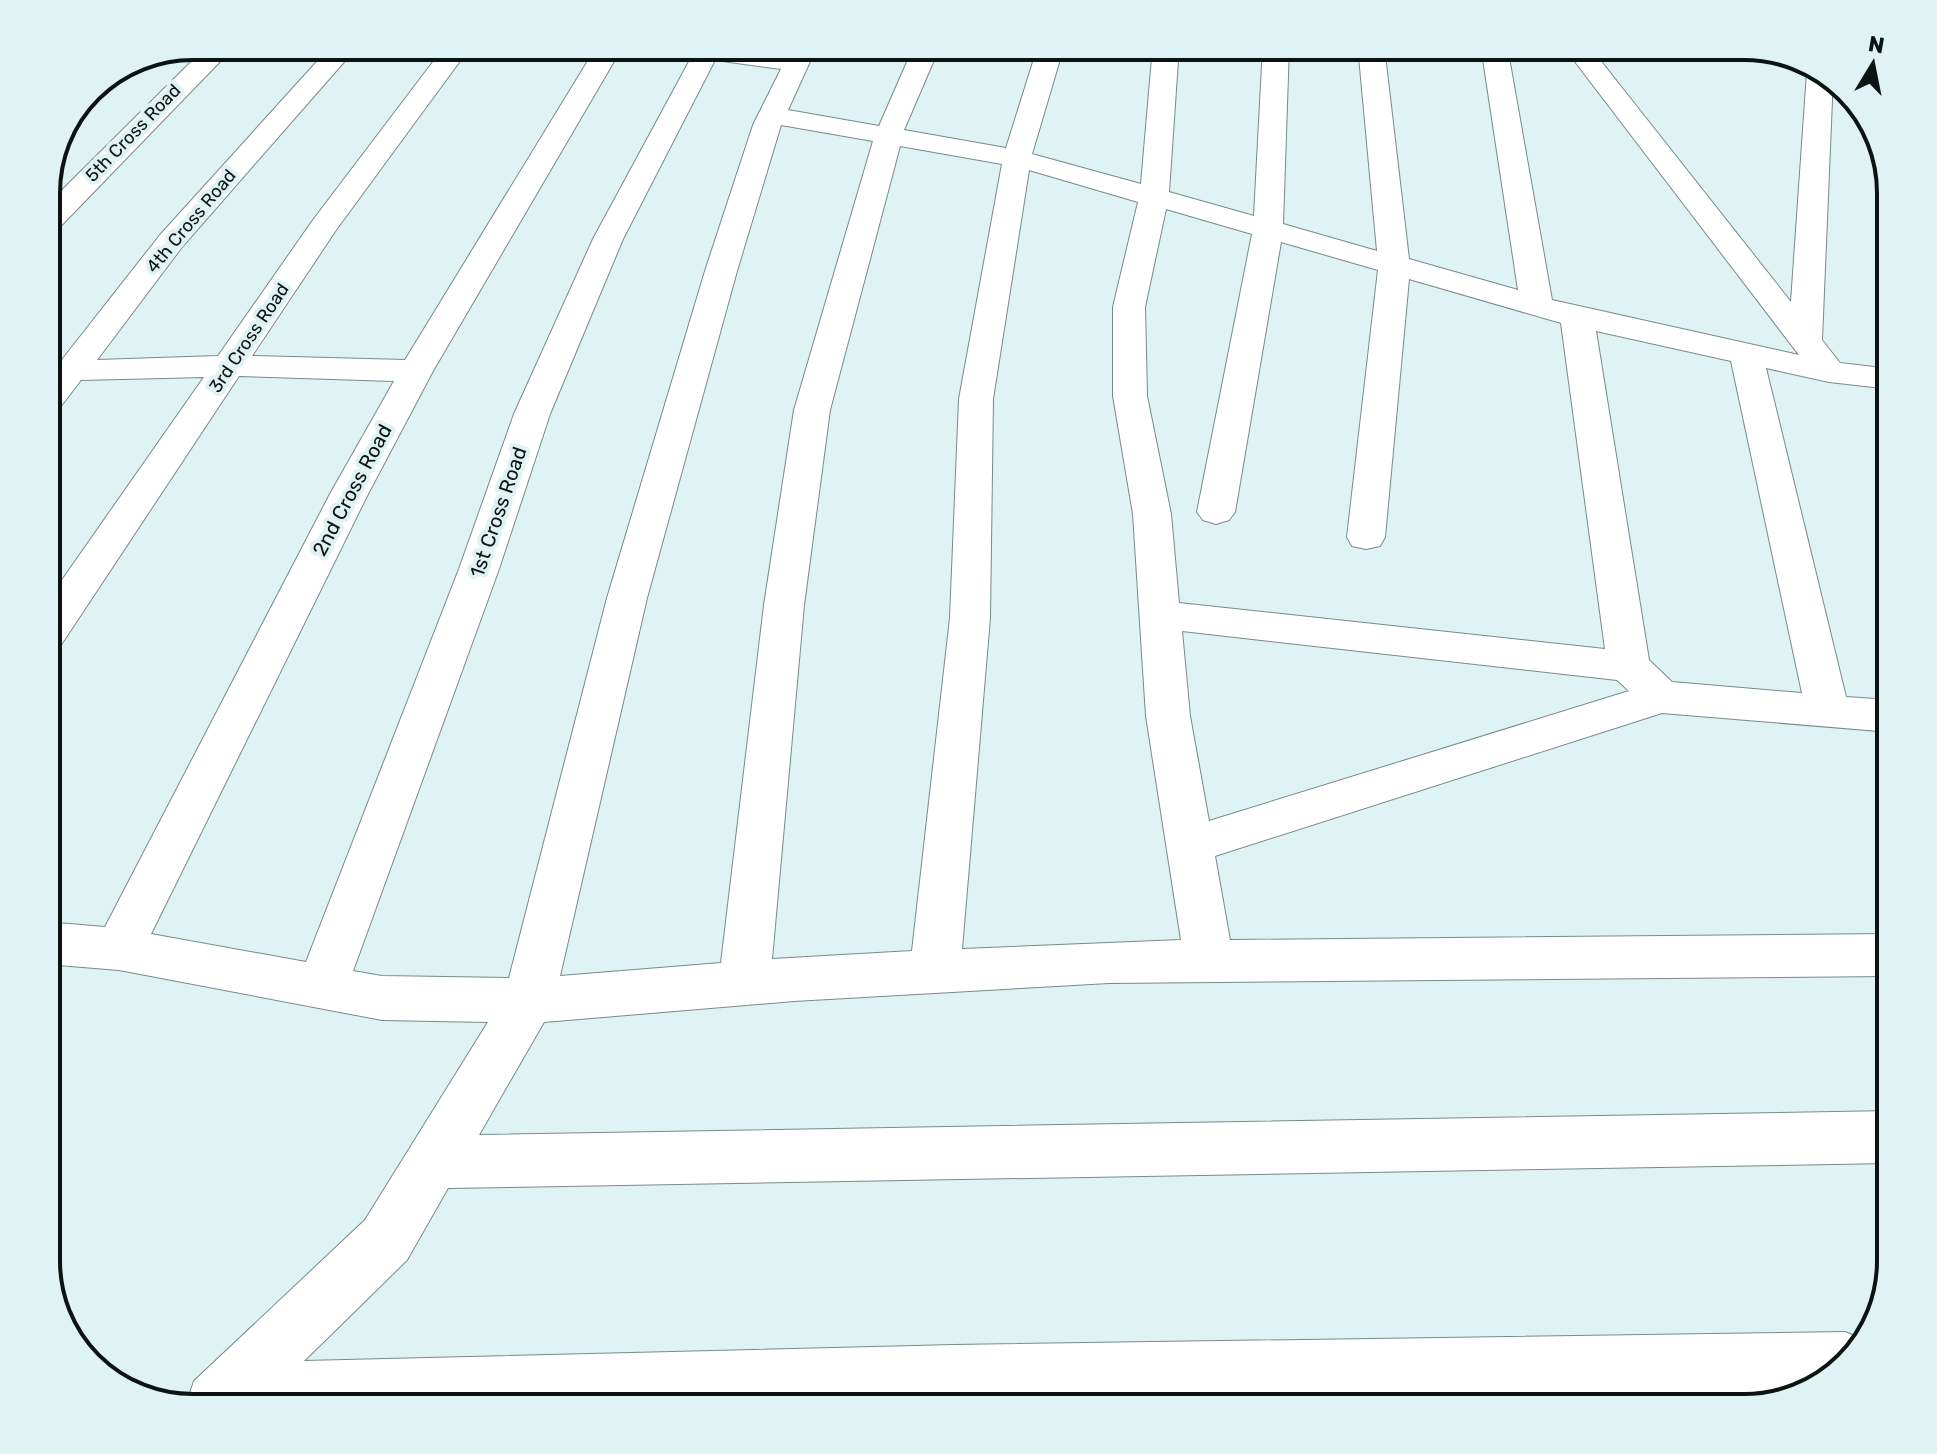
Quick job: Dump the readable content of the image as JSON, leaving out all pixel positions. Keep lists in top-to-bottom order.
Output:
{
  "streets": {
    "street": [
      "5th Cross Road",
      "4th Cross Road",
      "3rd Cross Road",
      "2nd Cross Road",
      "1st Cross Road"
    ]
  },
  "north": "top"
}
